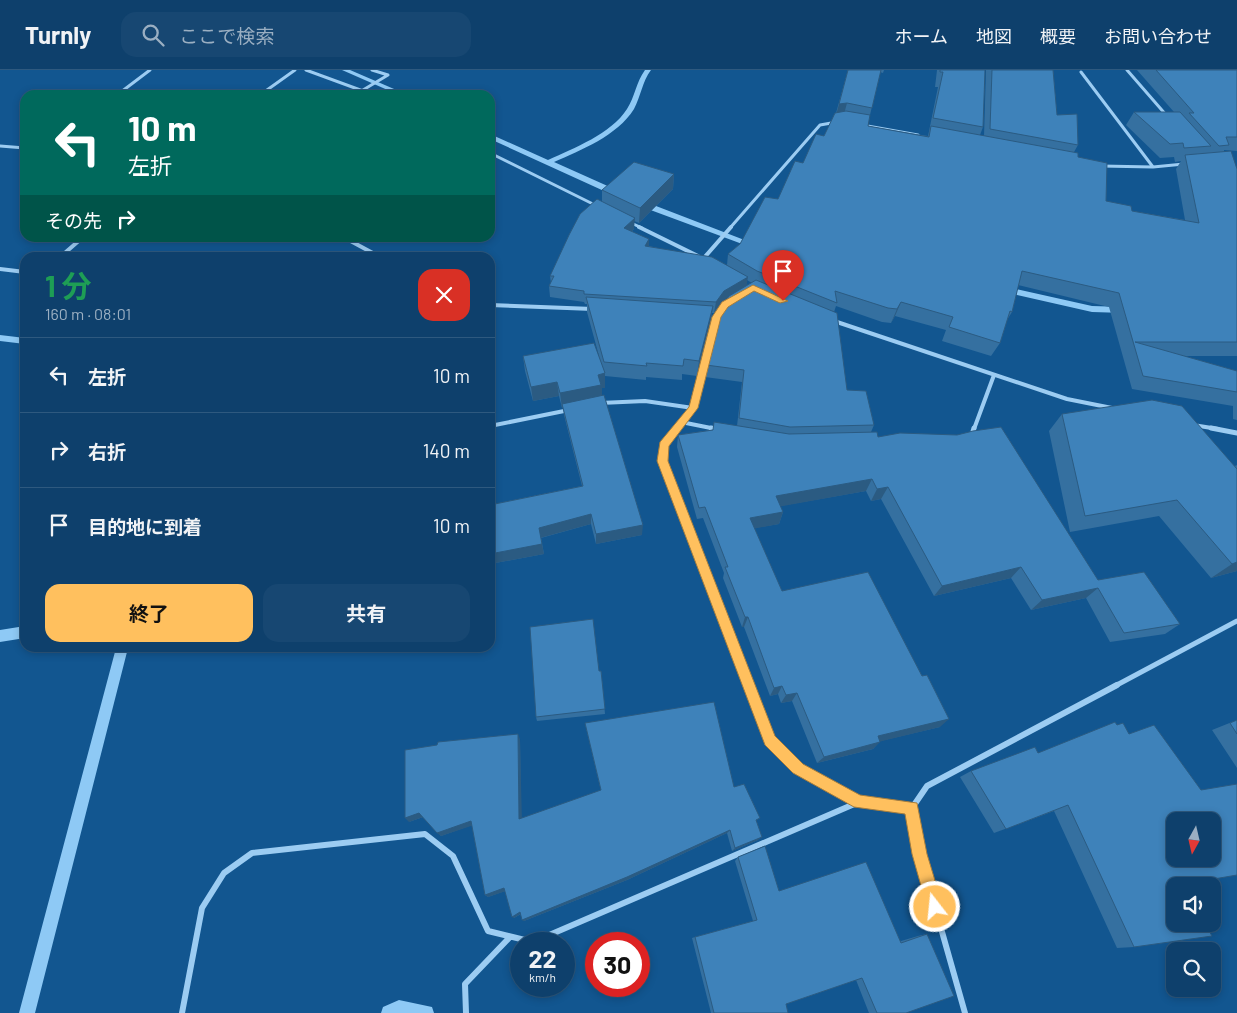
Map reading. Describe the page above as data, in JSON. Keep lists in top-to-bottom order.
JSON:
{
  "north": "bottom",
  "page": {
    "header": "Turnly",
    "search": "ここで検索",
    "nav": [
      "ホーム",
      "地図",
      "概要",
      "お問い合わせ"
    ],
    "turn": ["10 m", "左折"],
    "then": "その先",
    "heading": ["1 分", "160 m · 08:01"],
    "list": [
      {
        "name": "左折",
        "value": "10 m"
      },
      {
        "name": "右折",
        "value": "140 m"
      },
      {
        "name": "目的地に到着",
        "value": "10 m"
      }
    ],
    "buttons": ["終了", "共有"],
    "speed": "22 km/h",
    "limit": "30"
  }
}
